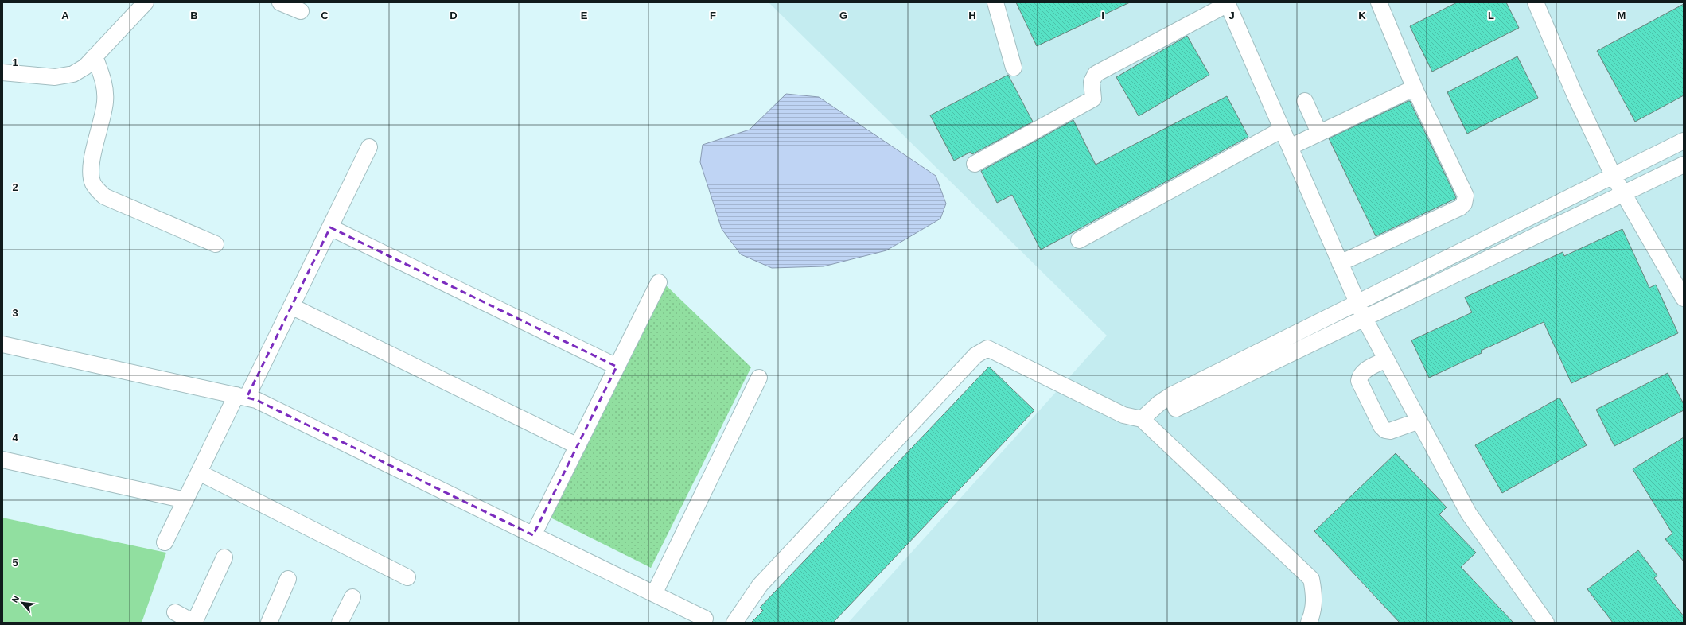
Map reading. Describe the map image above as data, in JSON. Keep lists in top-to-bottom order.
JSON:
{
  "north": "top left",
  "grid": {
    "columns": [
      "A",
      "B",
      "C",
      "D",
      "E",
      "F",
      "G",
      "H",
      "I",
      "J",
      "K",
      "L",
      "M"
    ],
    "rows": [
      "1",
      "2",
      "3",
      "4",
      "5"
    ]
  }
}
